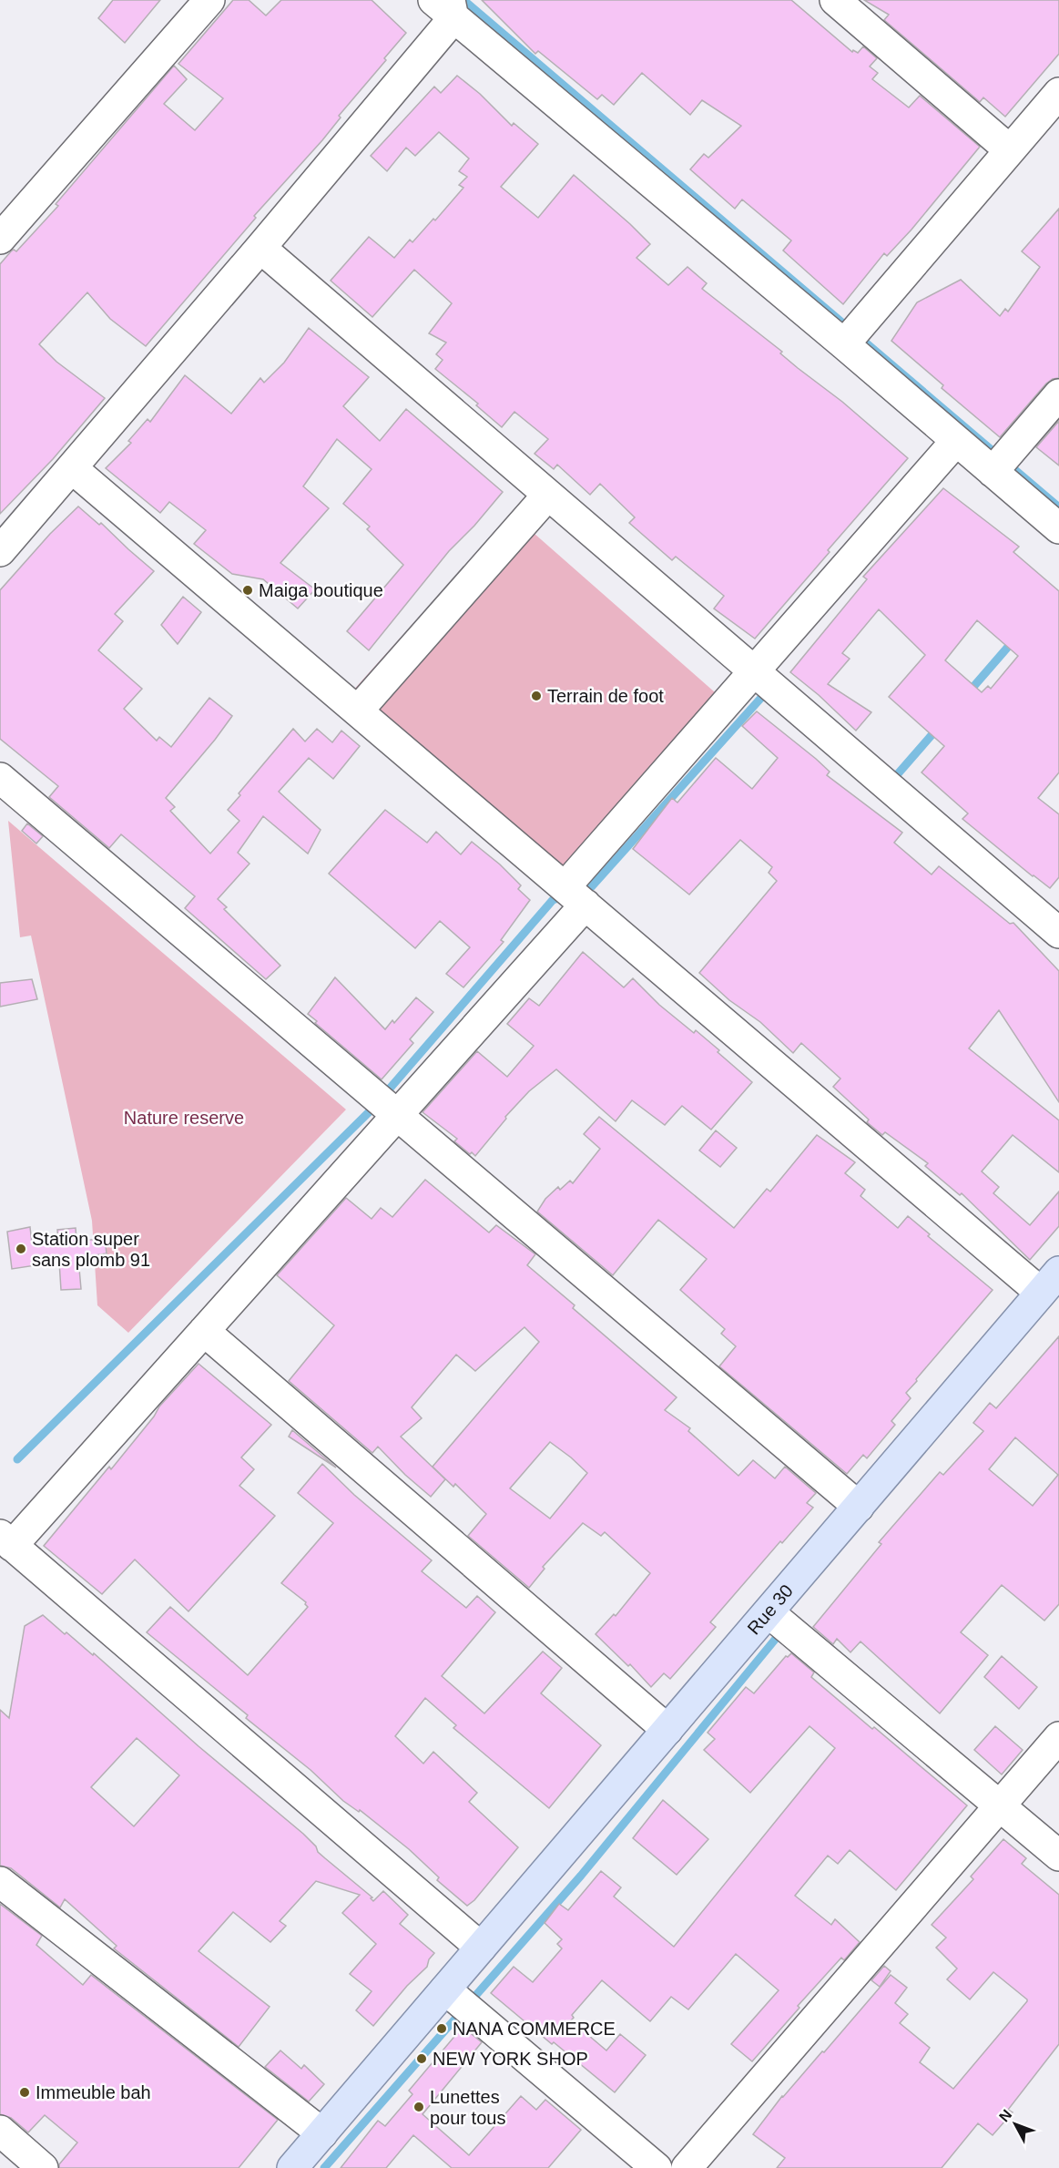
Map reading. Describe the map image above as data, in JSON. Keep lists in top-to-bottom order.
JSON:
{
  "streets": {
    "main road": ["Rue 30"]
  },
  "parks": ["Nature reserve"],
  "places": [
    "Maiga boutique",
    "Terrain de foot",
    "Station super sans plomb 91",
    "NANA COMMERCE",
    "NEW YORK SHOP",
    "Immeuble bah",
    "Lunettes pour tous"
  ],
  "north": "top left"
}
